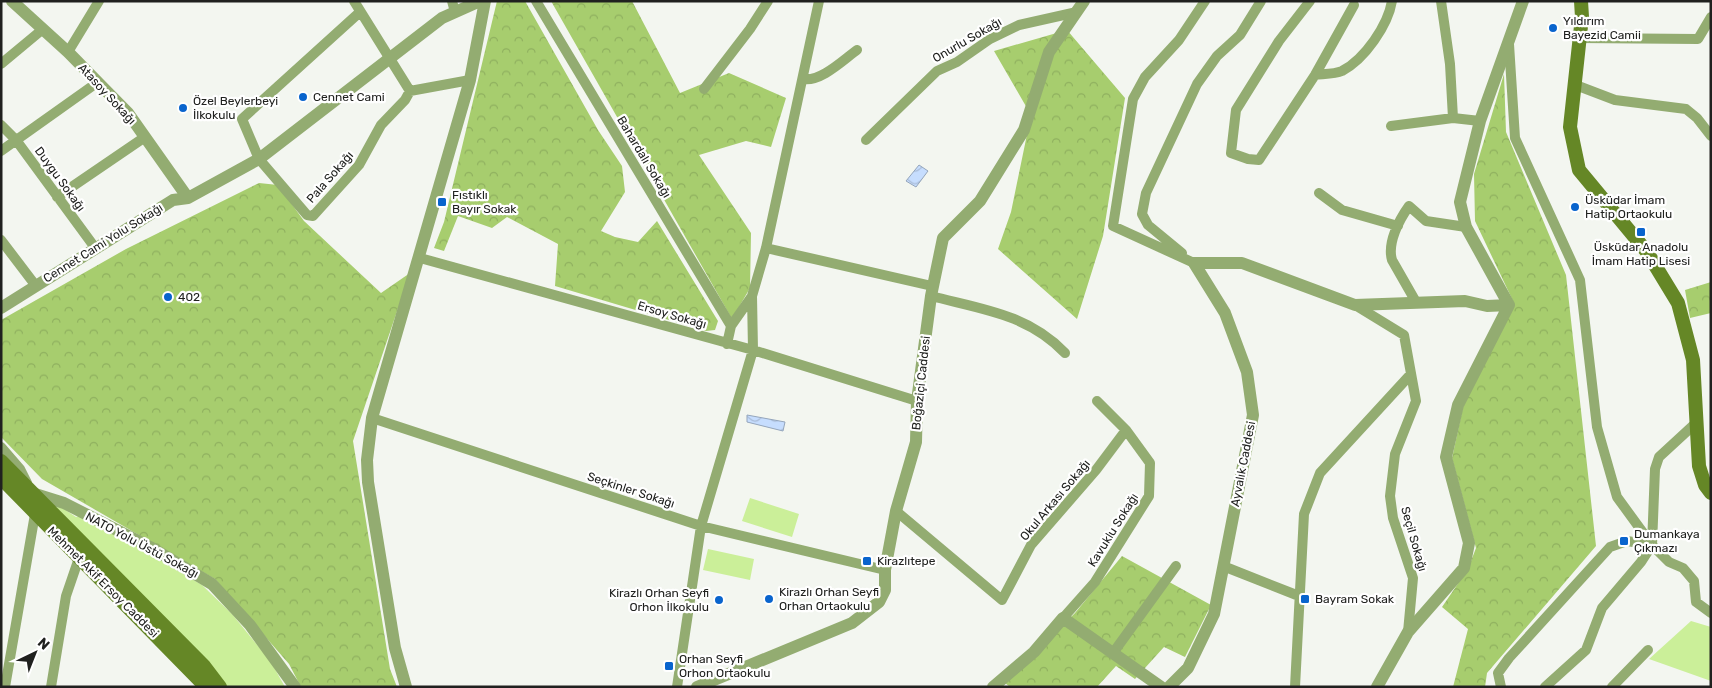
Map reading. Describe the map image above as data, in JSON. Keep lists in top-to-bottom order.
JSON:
{
  "streets": {
    "main road": ["Mehmet Akif Ersoy Caddesi"],
    "street": [
      "Onurlu Sokağı",
      "Atasoy Sokağı",
      "Bahardalı Sokağı",
      "Pala Sokağı",
      "Duygu Sokağı",
      "Cennet Cami Yolu Sokağı",
      "Ersoy Sokağı",
      "Boğaziçi Caddesi",
      "Ayvalık Caddesi",
      "Seçkinler Sokağı",
      "Okul Arkası Sokağı",
      "Kavuklu Sokağı",
      "Seçil Sokağı",
      "NATO Yolu Üstü Sokağı"
    ]
  },
  "crossings": [
    ["Onurlu Sokağı", "Boğaziçi Caddesi"],
    ["Atasoy Sokağı", "Cennet Cami Yolu Sokağı"],
    ["Pala Sokağı", "Cennet Cami Yolu Sokağı"],
    ["Duygu Sokağı", "Cennet Cami Yolu Sokağı"],
    ["Ersoy Sokağı", "Boğaziçi Caddesi"],
    ["Boğaziçi Caddesi", "Seçkinler Sokağı"],
    ["Boğaziçi Caddesi", "Okul Arkası Sokağı"],
    ["Okul Arkası Sokağı", "Kavuklu Sokağı"],
    ["NATO Yolu Üstü Sokağı", "Mehmet Akif Ersoy Caddesi"]
  ],
  "places": {
    "other": [
      "Yıldırım Bayezid Camii",
      "Cennet Cami",
      "Özel Beylerbeyi İlkokulu",
      "Üsküdar İmam Hatip Ortaokulu",
      "402",
      "Kirazlı Orhan Seyfi Orhan Ortaokulu",
      "Kirazlı Orhan Seyfi Orhon İlkokulu"
    ],
    "transit": [
      "Fıstıklı Bayır Sokak",
      "Üsküdar Anadolu İmam Hatip Lisesi",
      "Dumankaya Çıkmazı",
      "Kirazlıtepe",
      "Bayram Sokak",
      "Orhan Seyfi Orhon Ortaokulu"
    ]
  },
  "north": "top right"
}
